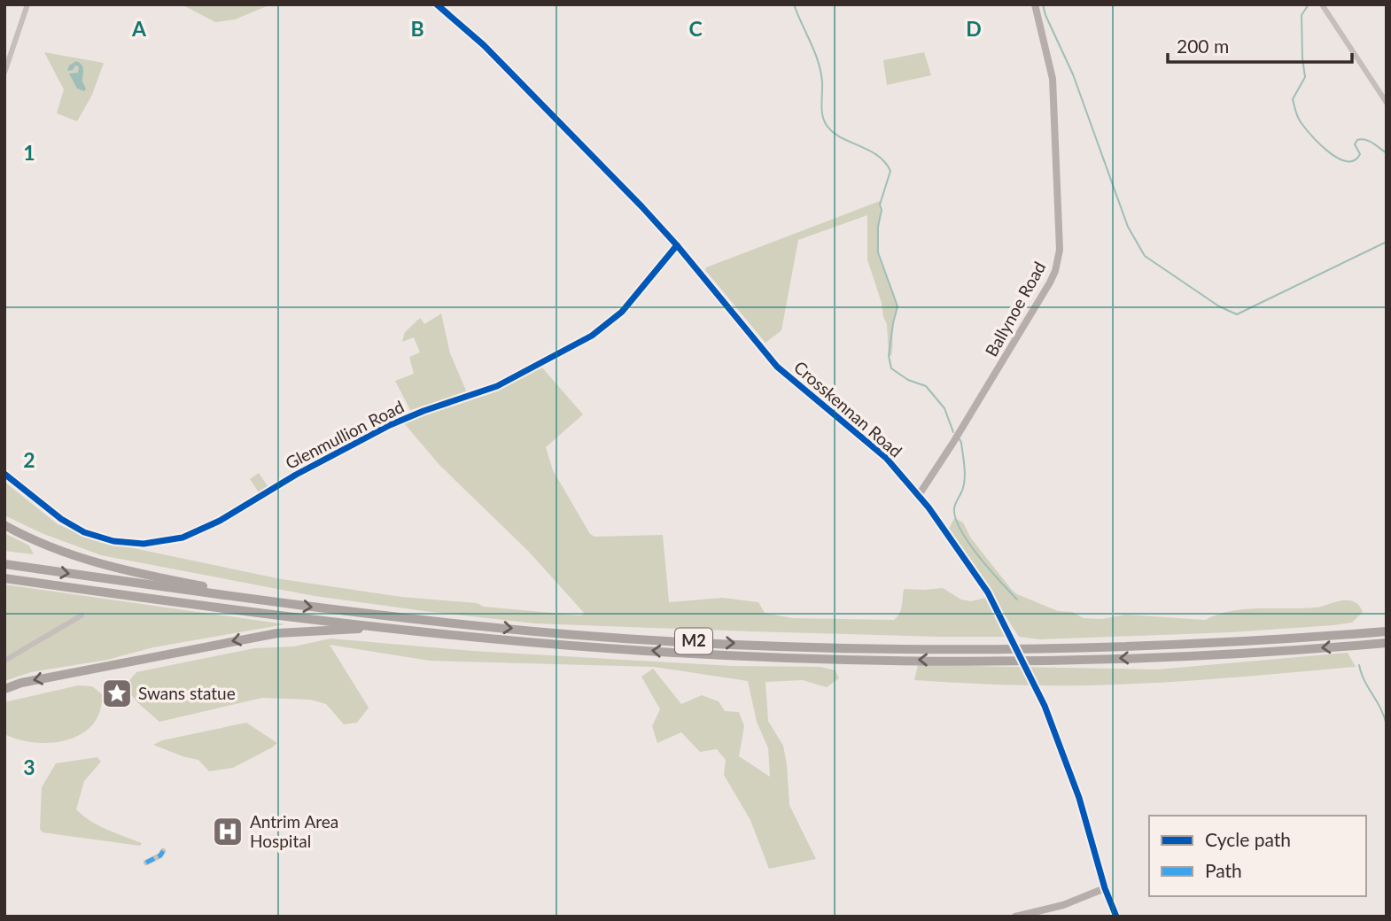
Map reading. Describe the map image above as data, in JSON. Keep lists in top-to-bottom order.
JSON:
{
  "streets": {
    "highway": ["M2"],
    "street": ["Ballynoe Road", "Crosskennan Road", "Glenmullion Road"]
  },
  "crossings": [
    ["Ballynoe Road", "Crosskennan Road"],
    ["Crosskennan Road", "Glenmullion Road"]
  ],
  "places": {
    "place": ["Swans statue"],
    "hospital": ["Antrim Area Hospital"]
  },
  "legend": ["Cycle path", "Path"],
  "scale_bar": "200 m",
  "grid": {
    "columns": [
      "A",
      "B",
      "C",
      "D"
    ],
    "rows": ["1", "2", "3"]
  }
}
